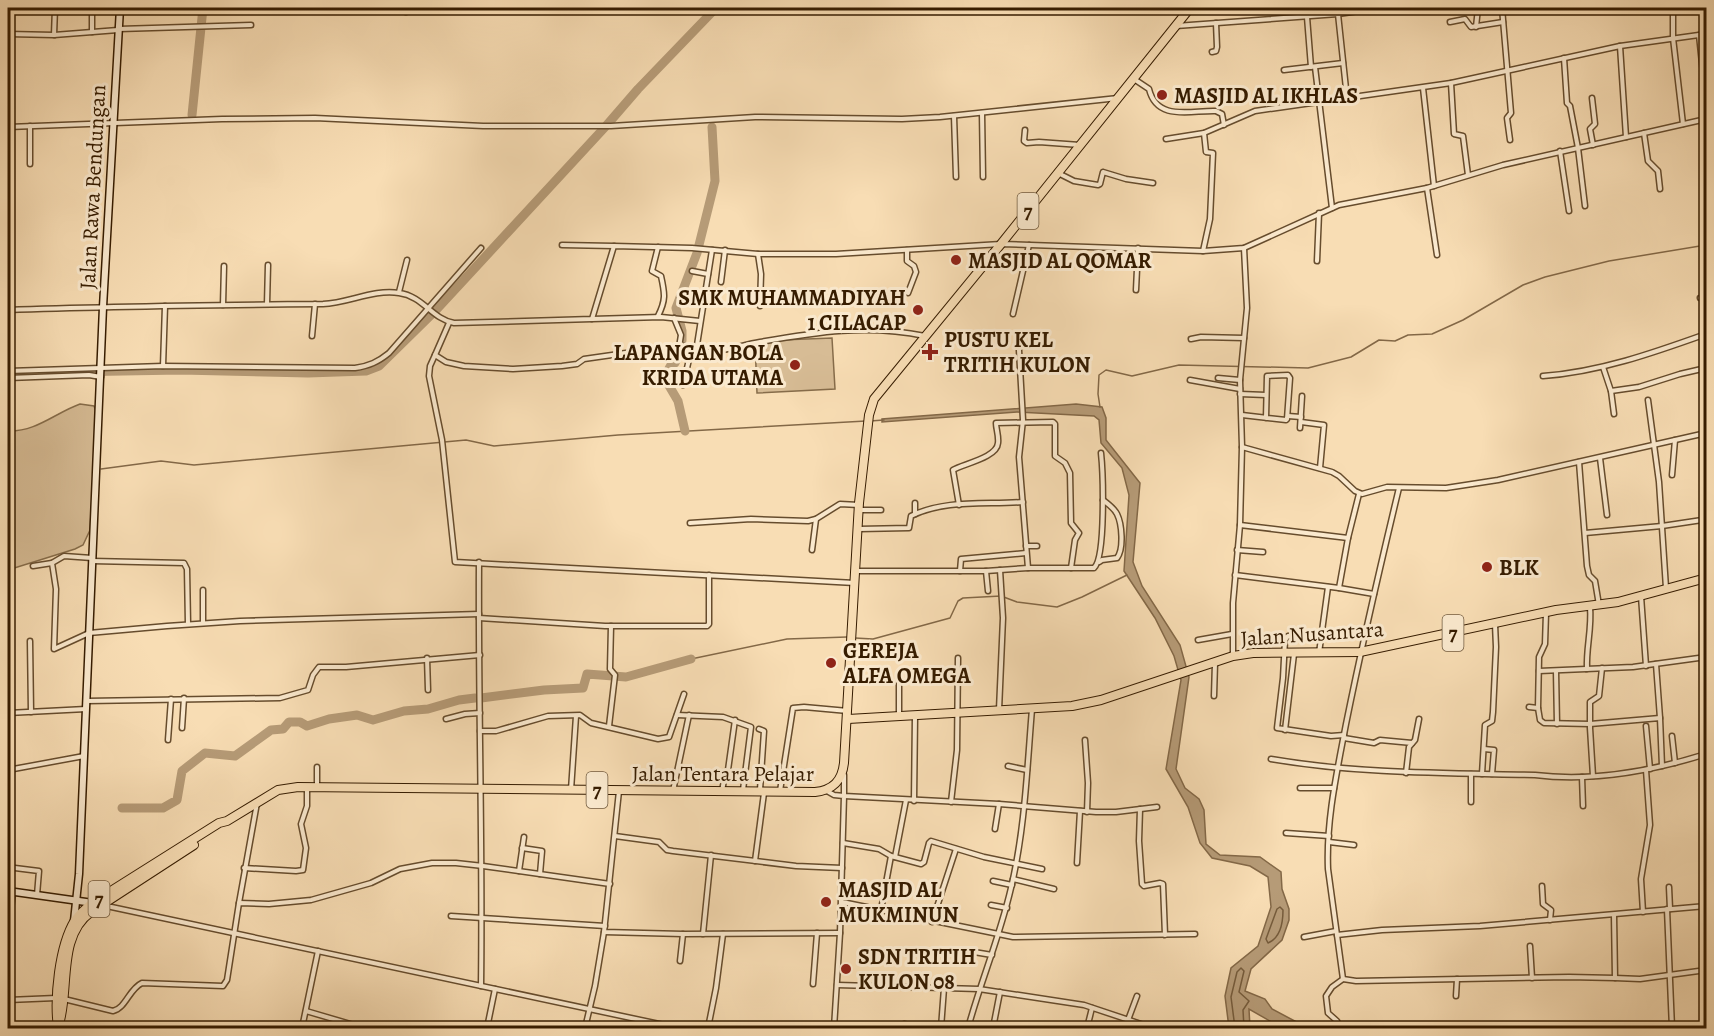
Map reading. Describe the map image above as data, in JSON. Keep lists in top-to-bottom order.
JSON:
{
  "streets": {
    "highway": ["7", "Jalan Nusantara", "Jalan Tentara Pelajar"],
    "street": ["Jalan Rawa Bendungan"]
  },
  "crossings": [
    ["Jalan Rawa Bendungan", "Jalan Tentara Pelajar"],
    ["7", "Jalan Tentara Pelajar"],
    ["Jalan Nusantara", "Jalan Tentara Pelajar"]
  ],
  "places": {
    "other": [
      "MASJID AL IKHLAS",
      "MASJID AL QOMAR",
      "SMK MUHAMMADIYAH 1 CILACAP",
      "LAPANGAN BOLA KRIDA UTAMA",
      "BLK",
      "GEREJA ALFA OMEGA",
      "MASJID AL MUKMINUN",
      "SDN TRITIH KULON 08"
    ],
    "health": ["PUSTU KEL TRITIH KULON"]
  }
}
